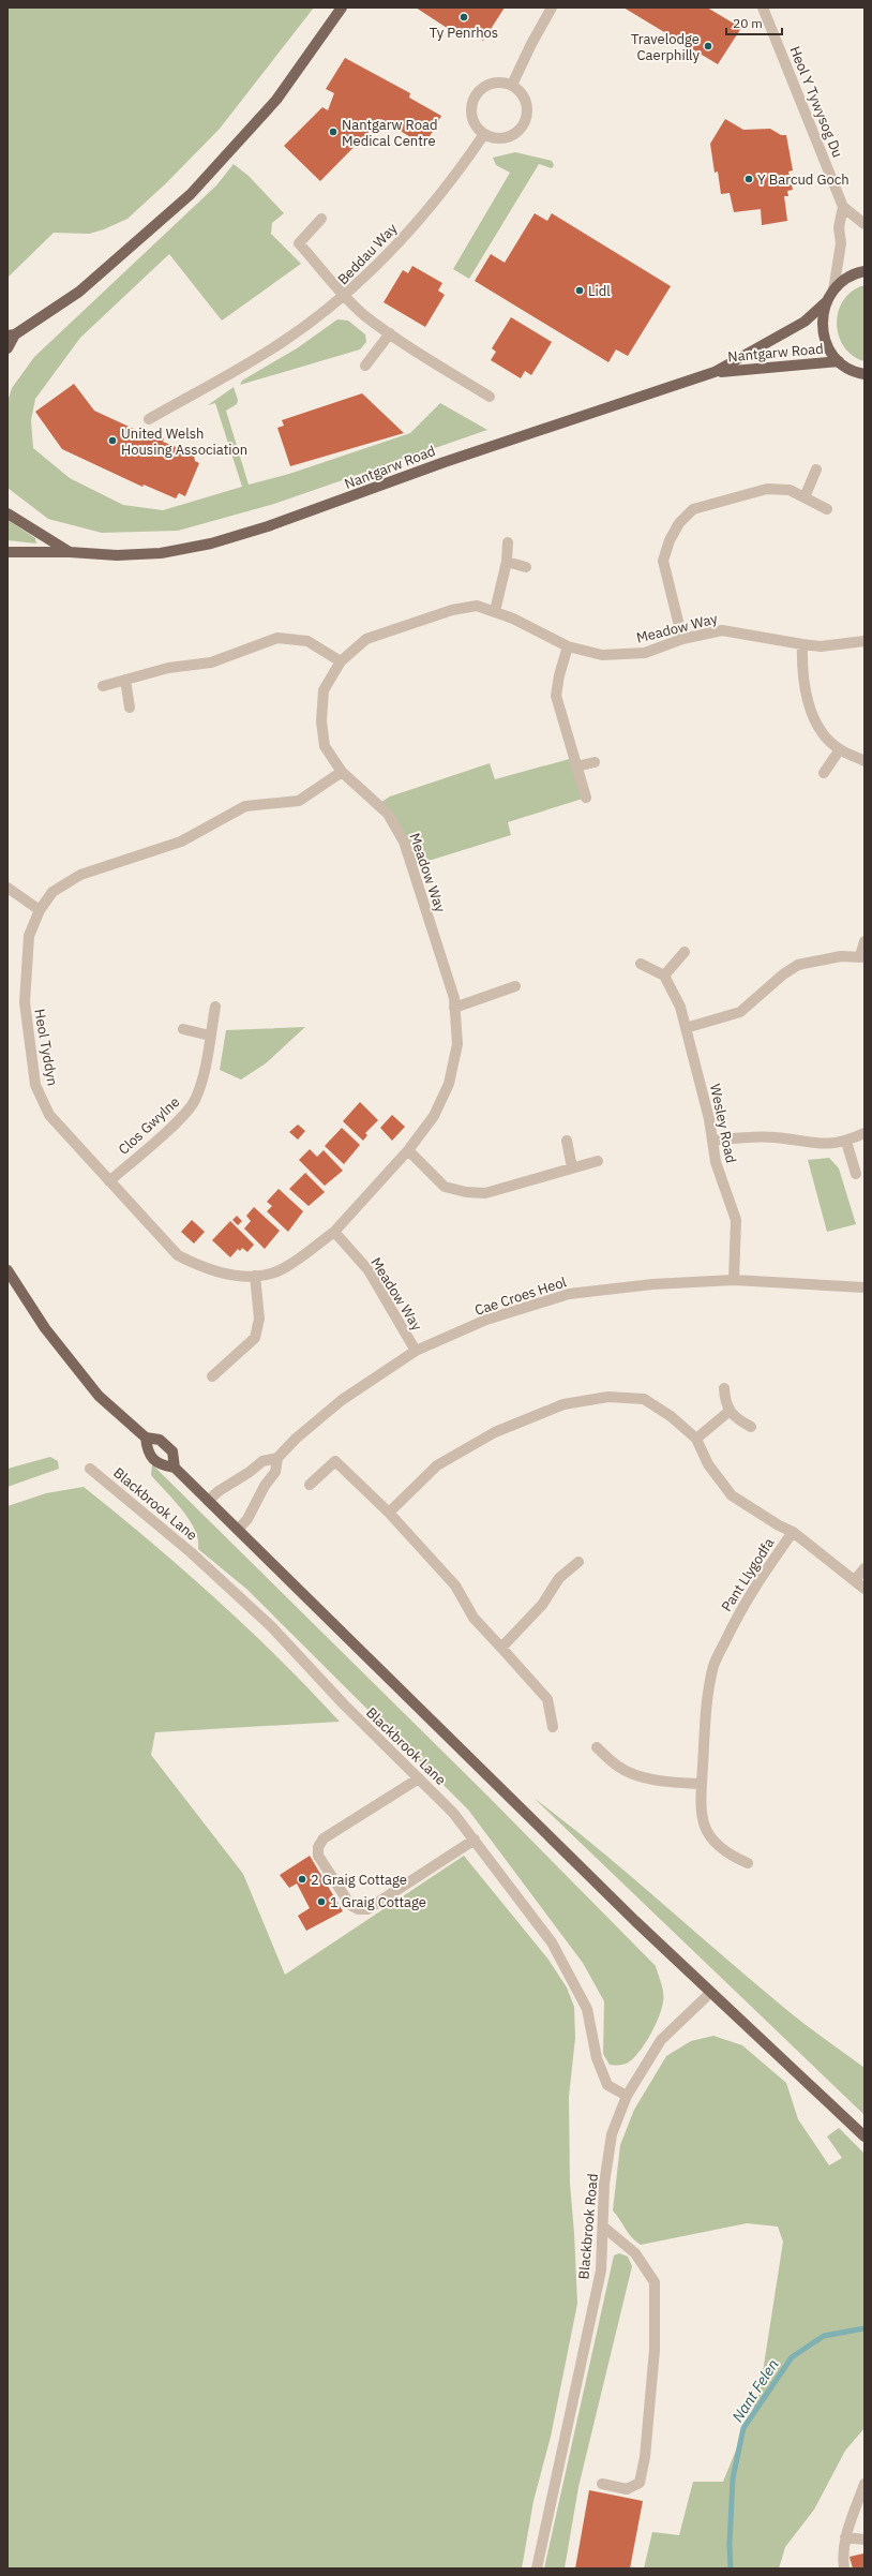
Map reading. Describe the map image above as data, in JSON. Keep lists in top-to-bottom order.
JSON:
{
  "streets": {
    "main road": ["Nantgarw Road"],
    "street": [
      "Heol Y Tywysog Du",
      "Beddau Way",
      "Meadow Way",
      "Heol Tyddyn",
      "Wesley Road",
      "Clos Gwylne",
      "Cae Croes Heol",
      "Blackbrook Lane",
      "Pant Llygodfa",
      "Blackbrook Road"
    ]
  },
  "crossings": [
    ["Meadow Way", "Heol Tyddyn"],
    ["Meadow Way", "Cae Croes Heol"],
    ["Heol Tyddyn", "Clos Gwylne"],
    ["Wesley Road", "Cae Croes Heol"],
    ["Blackbrook Lane", "Blackbrook Road"]
  ],
  "water": ["Nant Felen"],
  "places": [
    "Ty Penrhos",
    "Travelodge Caerphilly",
    "Nantgarw Road Medical Centre",
    "Y Barcud Goch",
    "Lidl",
    "United Welsh Housing Association",
    "2 Graig Cottage",
    "1 Graig Cottage"
  ],
  "scale_bar": "20 m"
}
